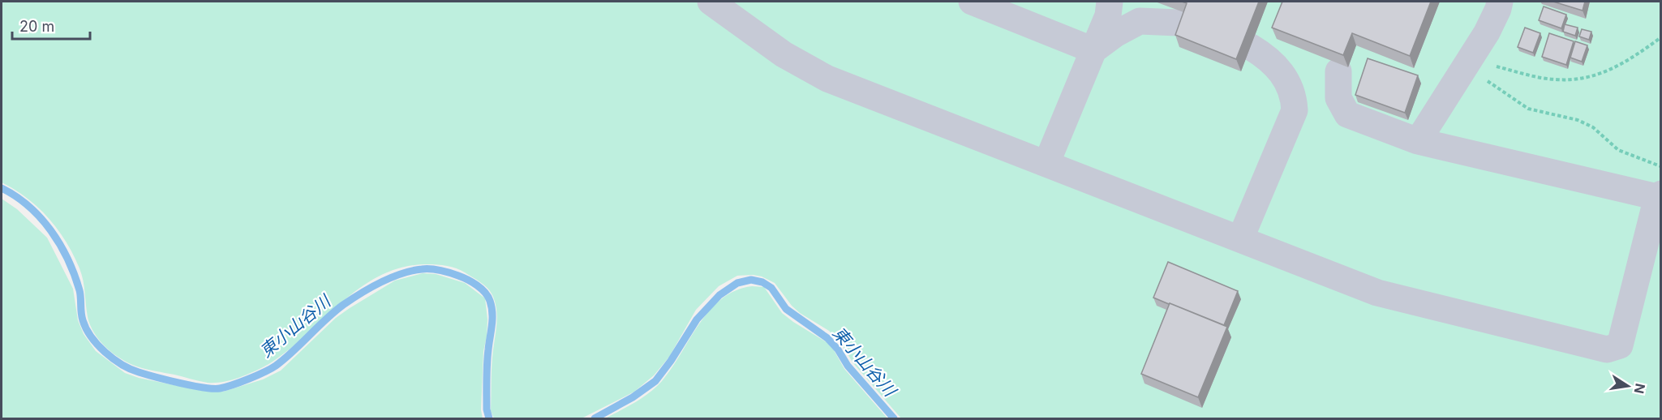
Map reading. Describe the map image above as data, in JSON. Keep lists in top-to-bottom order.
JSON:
{
  "water": ["東小山谷川"],
  "scale_bar": "20 m",
  "north": "right"
}
